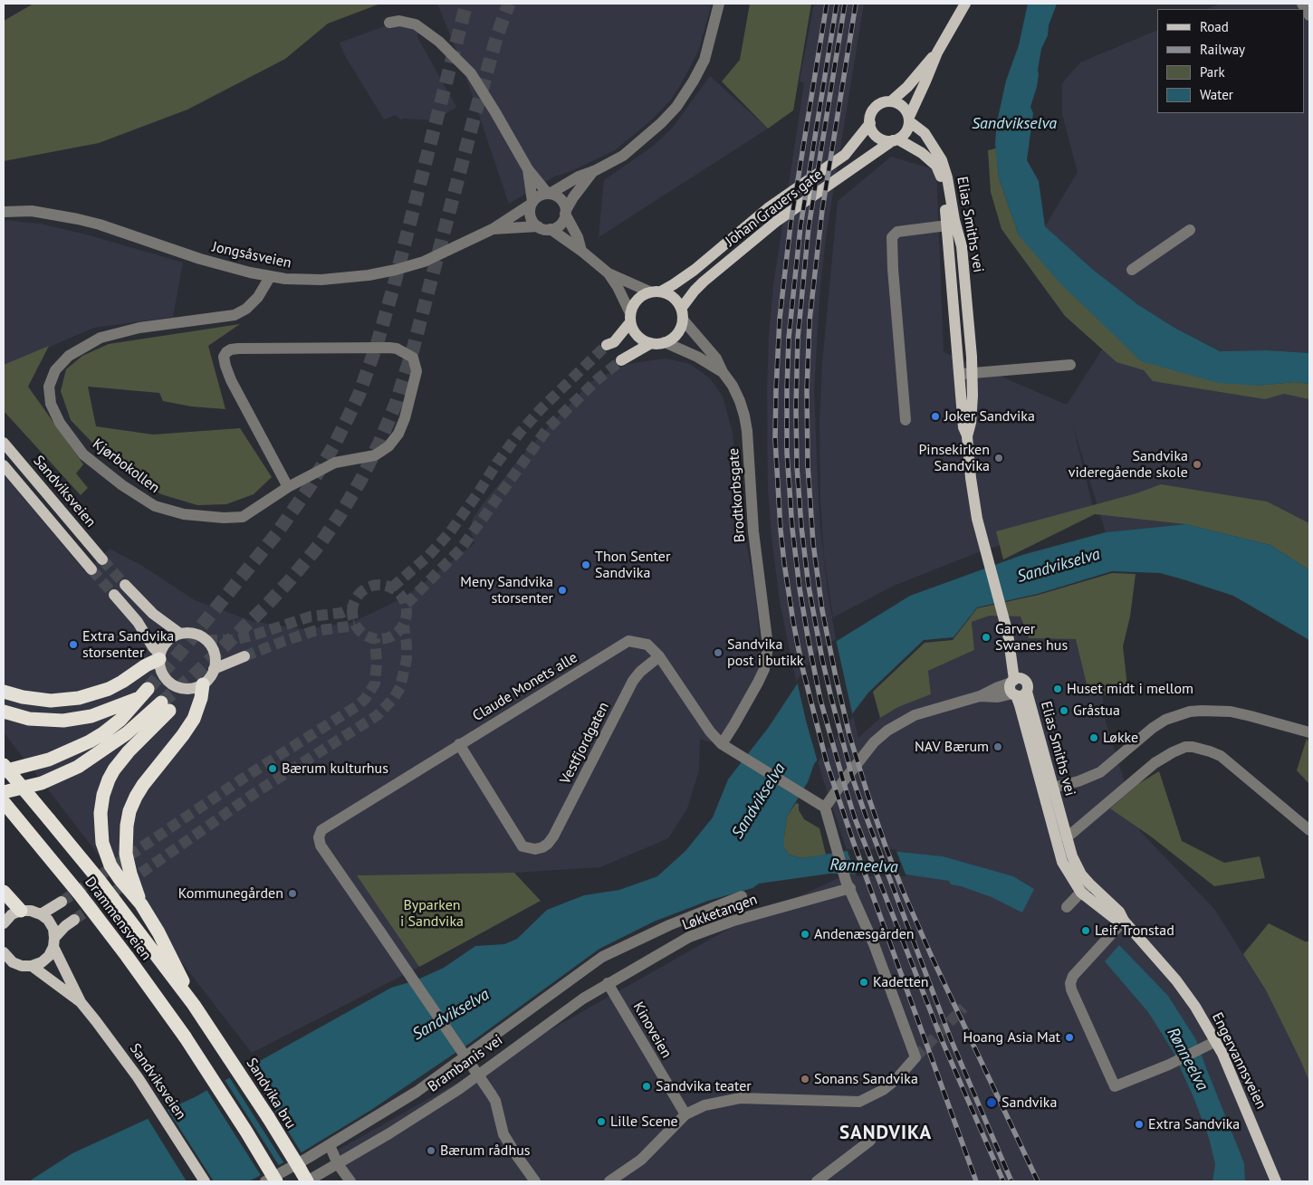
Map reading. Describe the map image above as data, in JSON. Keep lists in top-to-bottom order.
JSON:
{
  "streets": {
    "highway": ["Drammensveien", "Sandvika bru"],
    "main road": [
      "Johan Grauers gate",
      "Elias Smiths vei",
      "Sandviksveien",
      "Engervannsveien"
    ],
    "street": [
      "Jongsåsveien",
      "Kjørbokollen",
      "Brodtkorbsgate",
      "Claude Monets alle",
      "Vestfjordgaten",
      "Løkketangen",
      "Kinoveien",
      "Brambanis vei"
    ]
  },
  "crossings": [
    ["Johan Grauers gate", "Elias Smiths vei"],
    ["Johan Grauers gate", "Brodtkorbsgate"],
    ["Elias Smiths vei", "Engervannsveien"],
    ["Jongsåsveien", "Kjørbokollen"],
    ["Brodtkorbsgate", "Claude Monets alle"],
    ["Claude Monets alle", "Vestfjordgaten"],
    ["Løkketangen", "Kinoveien"],
    ["Løkketangen", "Brambanis vei"],
    ["Drammensveien", "Sandvika bru"],
    ["Kinoveien", "Brambanis vei"],
    ["Brambanis vei", "Sandvika bru"]
  ],
  "districts": ["SANDVIKA"],
  "water": ["Sandvikselva", "Rønneelva"],
  "parks": ["Byparken i Sandvika"],
  "places": [
    "Joker Sandvika",
    "Pinsekirken Sandvika",
    "Sandvika videregående skole",
    "Thon Senter Sandvika",
    "Meny Sandvika storsenter",
    "Garver Swanes hus",
    "Extra Sandvika storsenter",
    "Sandvika post i butikk",
    "Huset midt i mellom",
    "Gråstua",
    "Løkke",
    "NAV Bærum",
    "Bærum kulturhus",
    "Kommunegården",
    "Leif Tronstad",
    "Andenæsgården",
    "Kadetten",
    "Hoang Asia Mat",
    "Sonans Sandvika",
    "Sandvika teater",
    "Sandvika",
    "Lille Scene",
    "Extra Sandvika",
    "Bærum rådhus"
  ],
  "legend": [
    "Road",
    "Railway",
    "Park",
    "Water"
  ]
}
